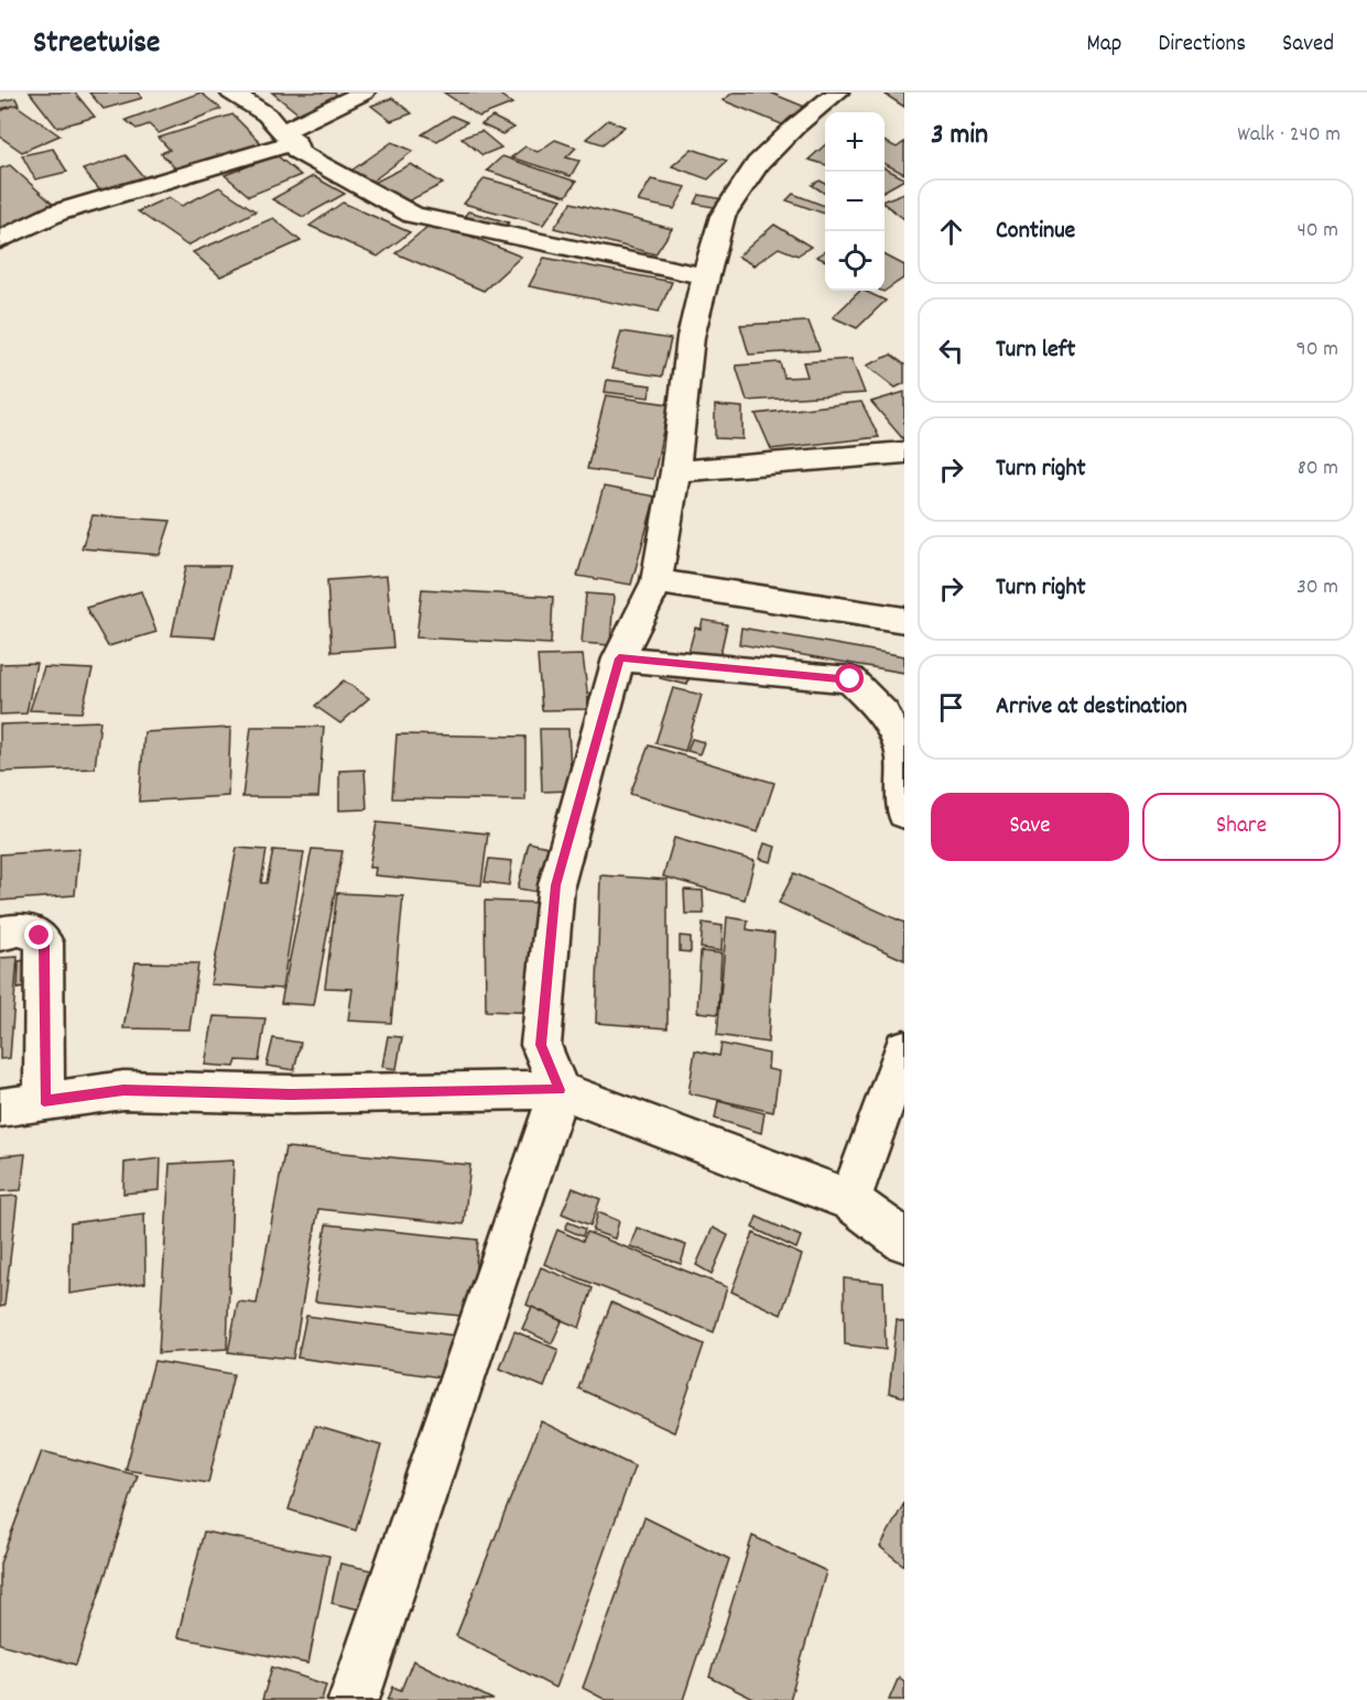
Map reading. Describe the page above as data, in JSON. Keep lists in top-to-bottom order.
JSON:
{
  "page": {
    "header": "Streetwise",
    "nav": ["Map", "Directions", "Saved"],
    "heading": ["3 min", "Walk · 240 m"],
    "map_buttons": ["+", "−"],
    "list": [
      ["Continue", "40 m"],
      ["Turn left", "90 m"],
      ["Turn right", "80 m"],
      ["Turn right", "30 m"],
      "Arrive at destination"
    ],
    "buttons": ["Save", "Share"]
  }
}
